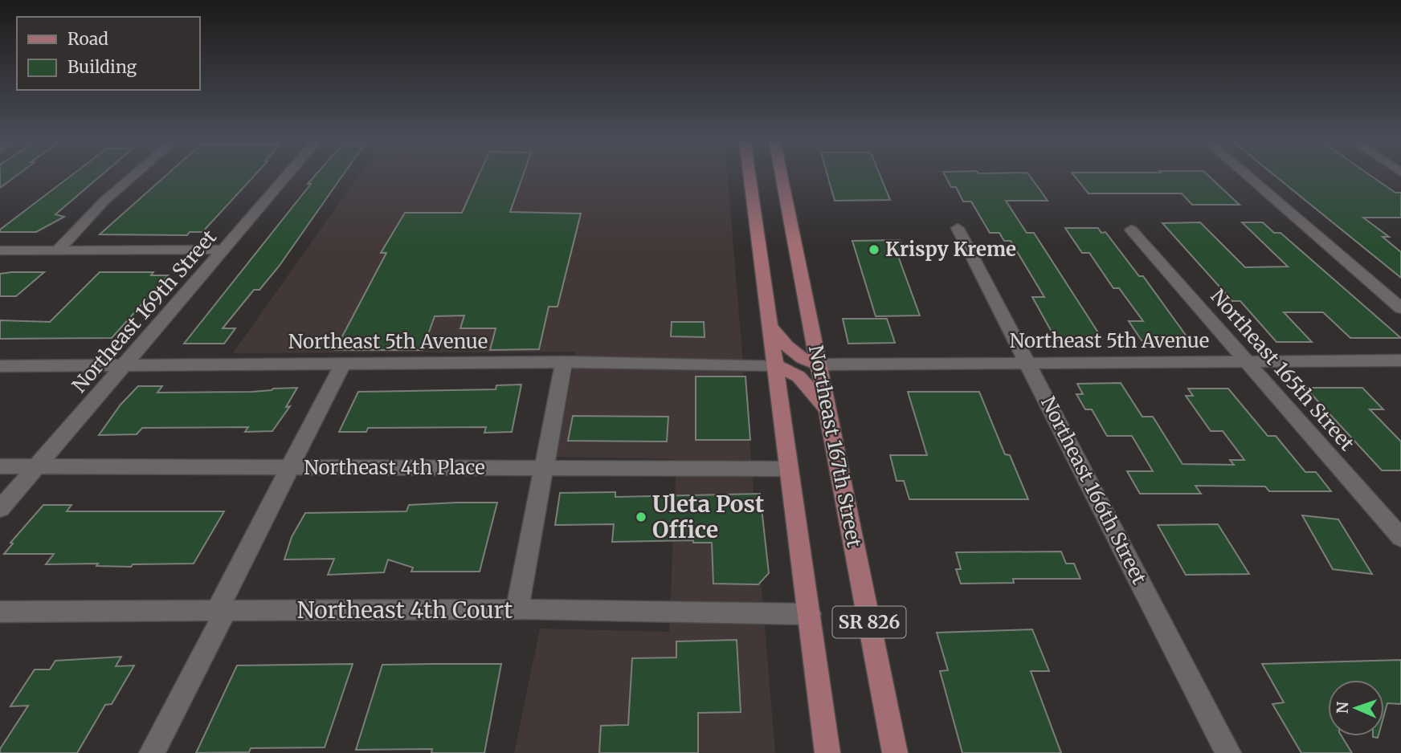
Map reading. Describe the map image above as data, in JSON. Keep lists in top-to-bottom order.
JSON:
{
  "streets": {
    "main road": ["Northeast 167th Street", "SR 826"],
    "street": [
      "Northeast 169th Street",
      "Northeast 5th Avenue",
      "Northeast 165th Street",
      "Northeast 4th Place",
      "Northeast 166th Street",
      "Northeast 4th Court"
    ]
  },
  "crossings": [
    ["Northeast 169th Street", "Northeast 5th Avenue"],
    ["Northeast 169th Street", "Northeast 4th Place"],
    ["Northeast 5th Avenue", "Northeast 165th Street"],
    ["Northeast 5th Avenue", "Northeast 167th Street"],
    ["Northeast 5th Avenue", "Northeast 166th Street"],
    ["Northeast 5th Avenue", "SR 826"],
    ["Northeast 4th Place", "SR 826"],
    ["Northeast 4th Court", "SR 826"]
  ],
  "places": ["Krispy Kreme", "Uleta Post Office"],
  "legend": ["Road", "Building"],
  "north": "left"
}
